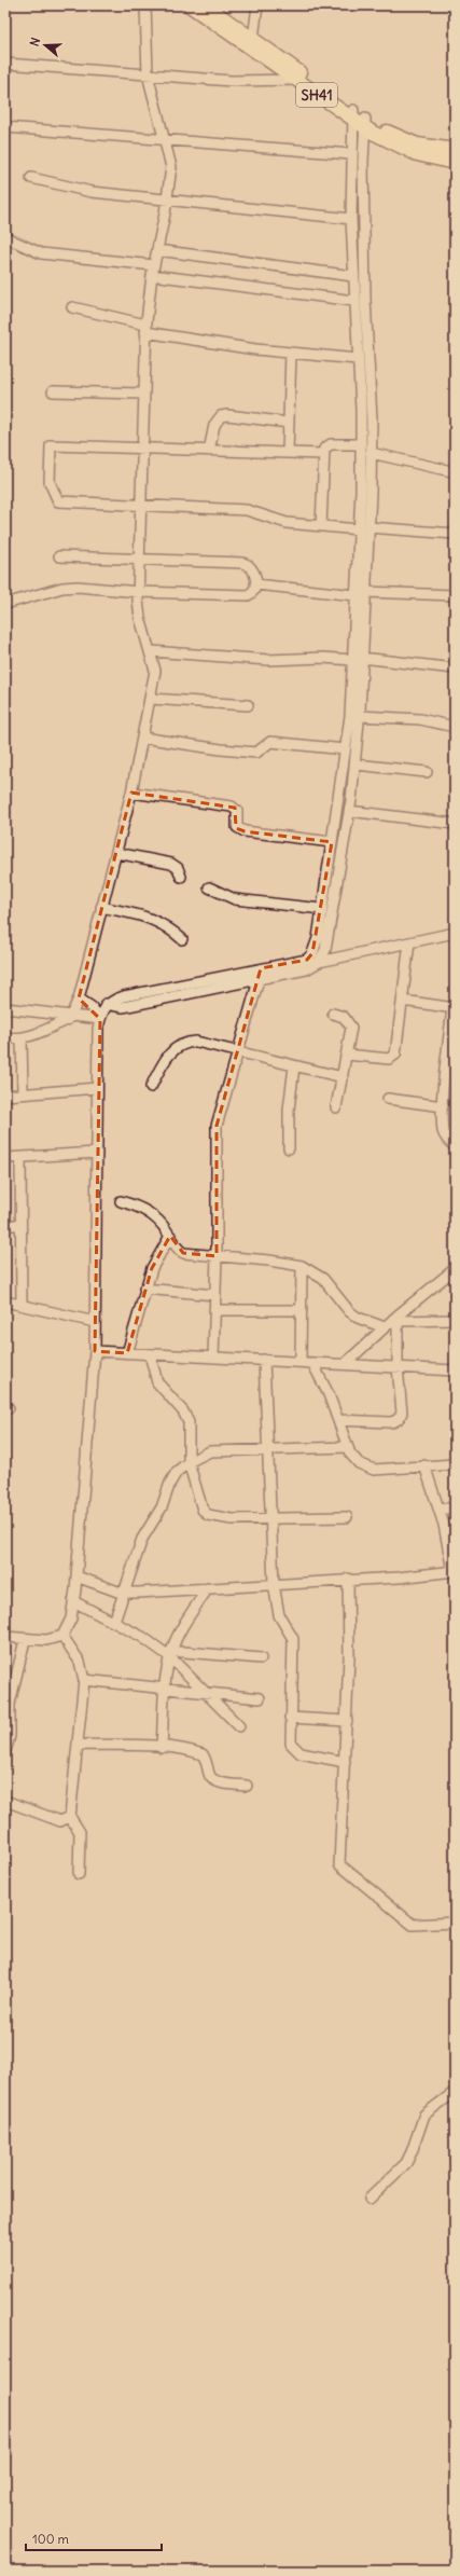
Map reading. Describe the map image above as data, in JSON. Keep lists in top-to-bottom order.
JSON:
{
  "streets": {
    "main road": ["SH41"]
  },
  "scale_bar": "100 m",
  "north": "left"
}
